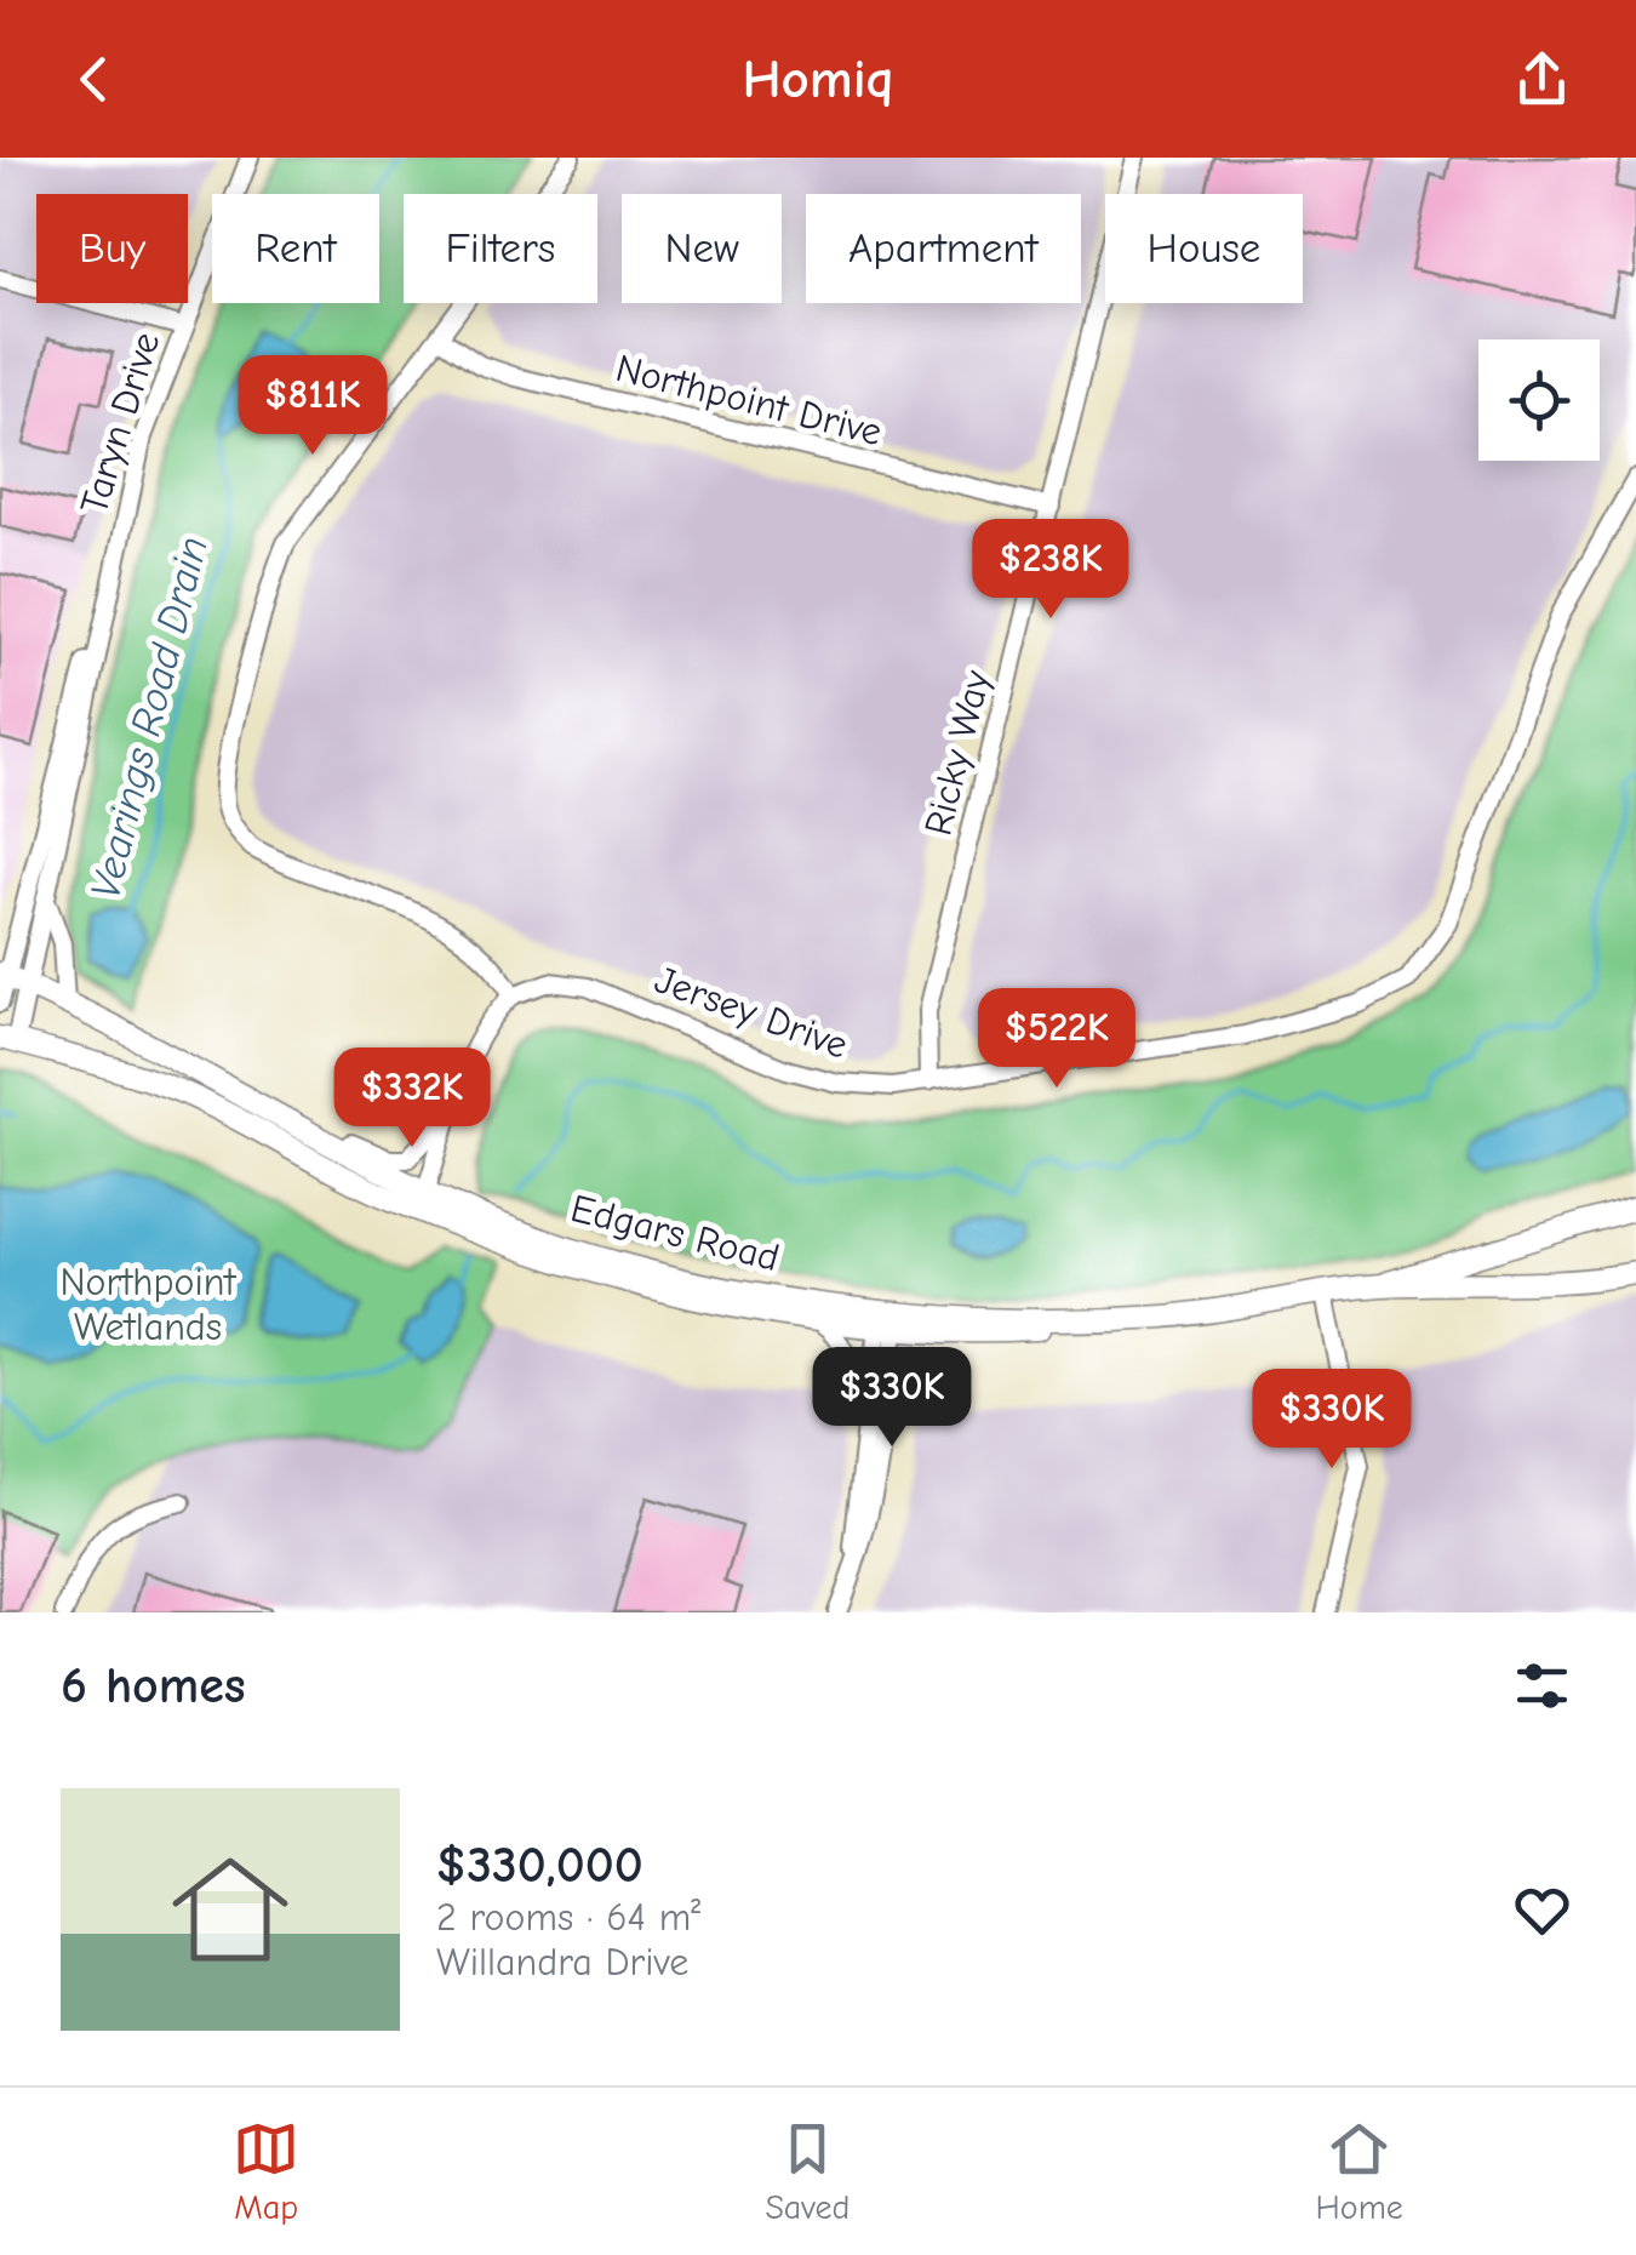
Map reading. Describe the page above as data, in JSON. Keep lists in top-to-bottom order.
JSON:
{
  "streets": {
    "main road": ["Edgars Road"],
    "street": [
      "Northpoint Drive",
      "Taryn Drive",
      "Ricky Way",
      "Jersey Drive"
    ]
  },
  "crossings": [
    ["Northpoint Drive", "Ricky Way"],
    ["Taryn Drive", "Edgars Road"],
    ["Ricky Way", "Jersey Drive"]
  ],
  "water": ["Vearings Road Drain"],
  "parks": ["Northpoint Wetlands"],
  "page": {
    "header": "Homiq",
    "chip": [
      "Buy",
      "Rent",
      "Filters",
      "New",
      "Apartment",
      "House"
    ],
    "price": [
      "$811K",
      "$238K",
      "$522K",
      "$332K",
      "$330K",
      "$330K"
    ],
    "heading": "6 homes",
    "list": [
      {
        "name": "$330,000",
        "note": "2 rooms · 64 m² · Willandra Drive"
      }
    ],
    "tabs": ["Map", "Saved", "Home"]
  }
}
